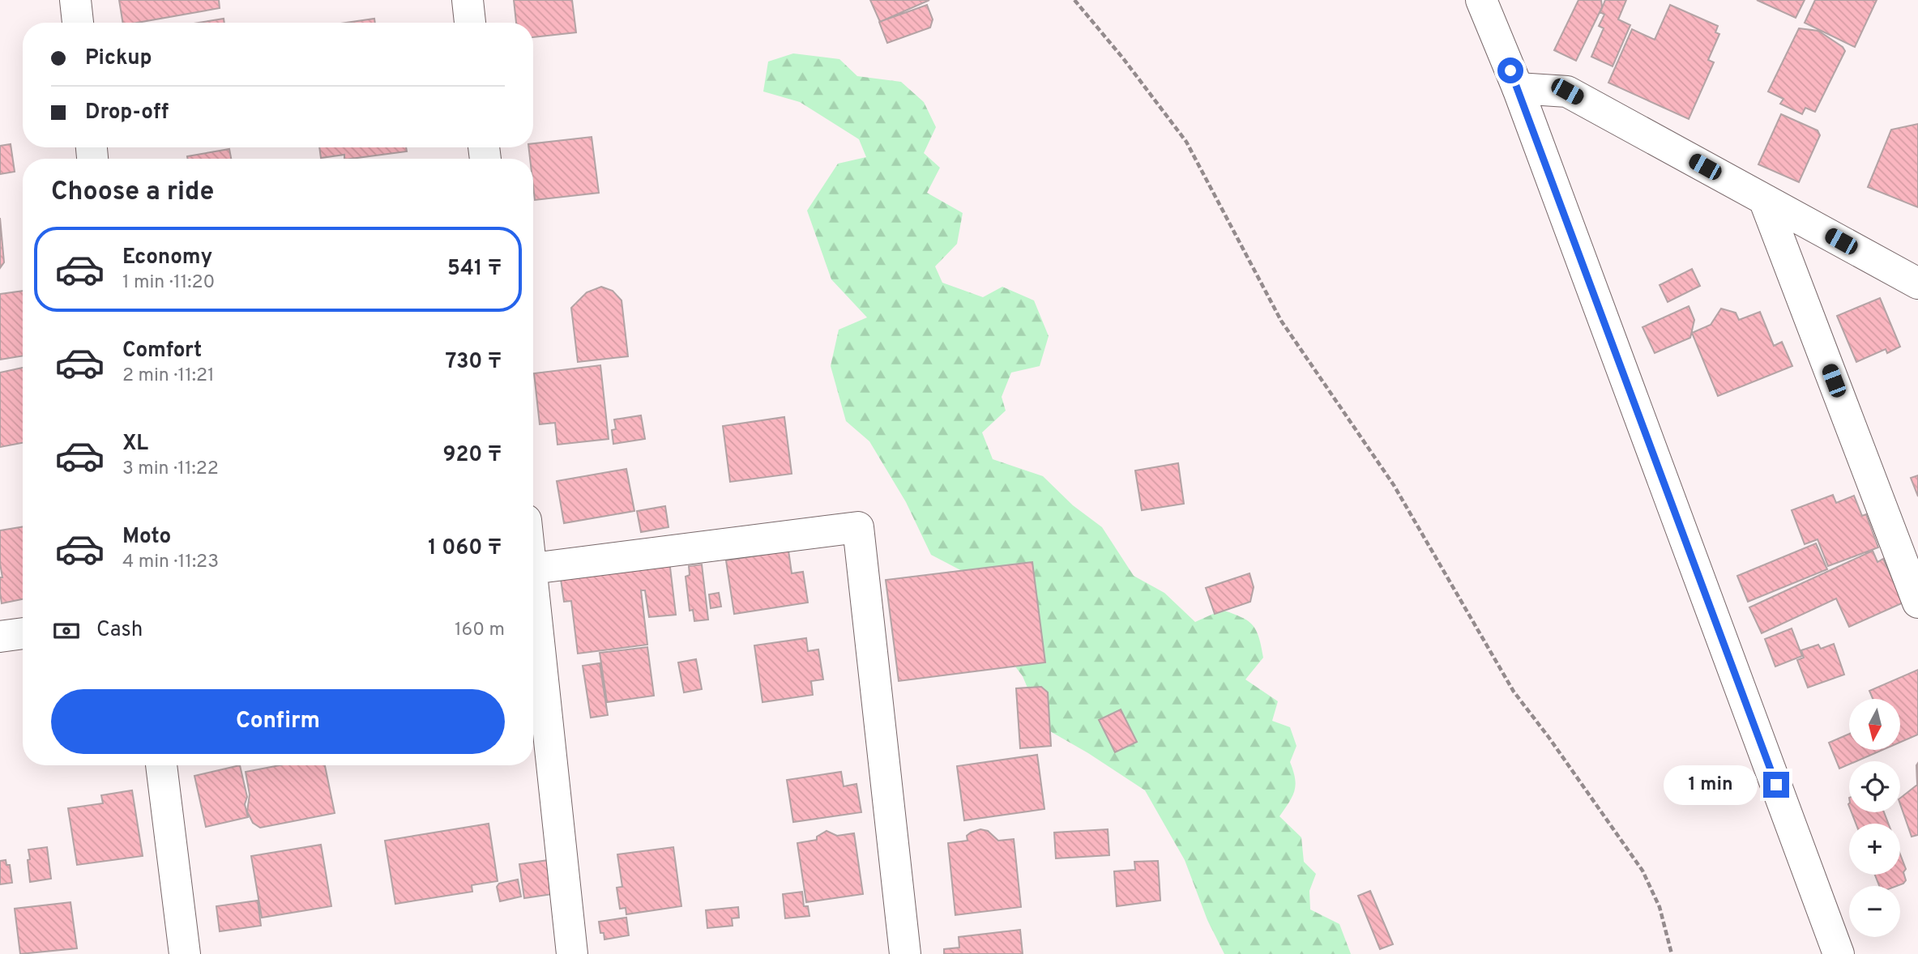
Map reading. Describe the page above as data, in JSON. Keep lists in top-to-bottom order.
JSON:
{
  "north": "bottom",
  "page": {
    "banner": ["Pickup", "Drop-off"],
    "heading": "Choose a ride",
    "list": [
      {
        "name": "Economy",
        "note": "1 min · 11:20",
        "value": "541 ₸"
      },
      {
        "name": "Comfort",
        "note": "2 min · 11:21",
        "value": "730 ₸"
      },
      {
        "name": "XL",
        "note": "3 min · 11:22",
        "value": "920 ₸"
      },
      {
        "name": "Moto",
        "note": "4 min · 11:23",
        "value": "1 060 ₸"
      }
    ],
    "pay": ["Cash", "160 m"],
    "buttons": "Confirm",
    "map_buttons": ["+", "−"],
    "bubble": "1 min"
  }
}
